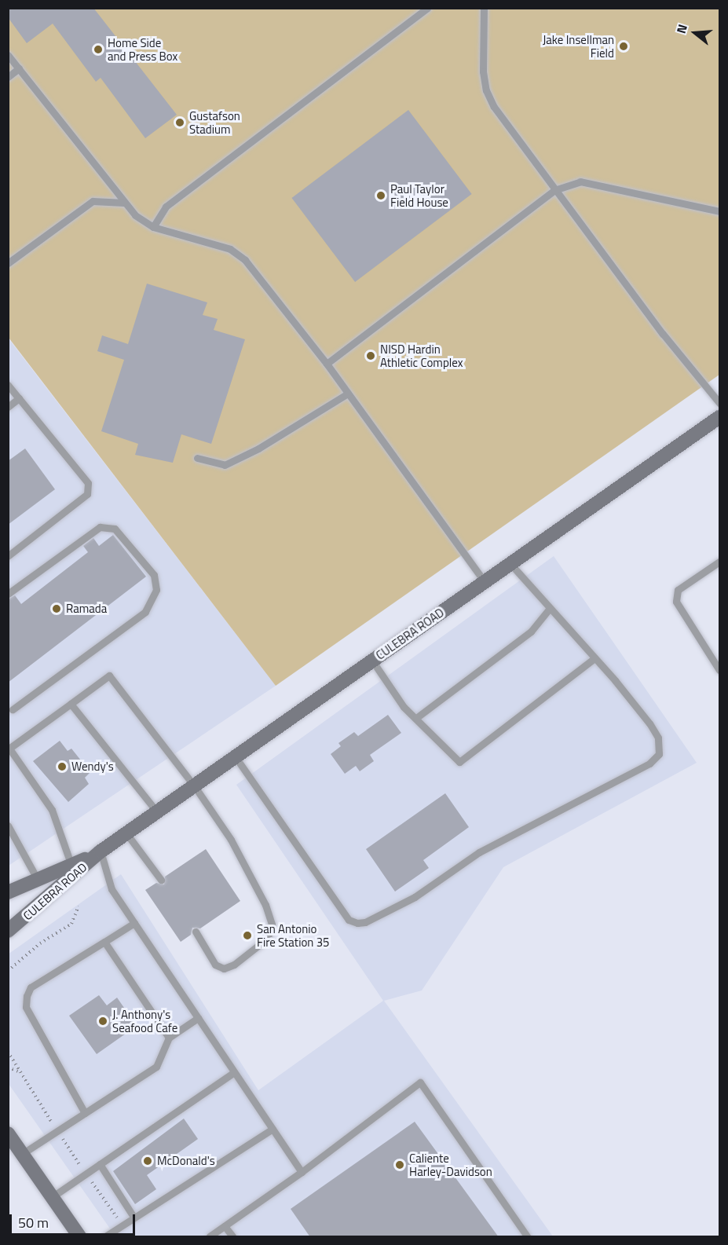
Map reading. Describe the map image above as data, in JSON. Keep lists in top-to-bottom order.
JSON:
{
  "streets": {
    "main road": ["CULEBRA ROAD"]
  },
  "places": [
    "Jake Insellman Field",
    "Home Side and Press Box",
    "Gustafson Stadium",
    "Paul Taylor Field House",
    "NISD Hardin Athletic Complex",
    "Ramada",
    "Wendy's",
    "San Antonio Fire Station 35",
    "J. Anthony's Seafood Cafe",
    "McDonald's",
    "Caliente Harley-Davidson"
  ],
  "scale_bar": "50 m",
  "north": "left"
}
